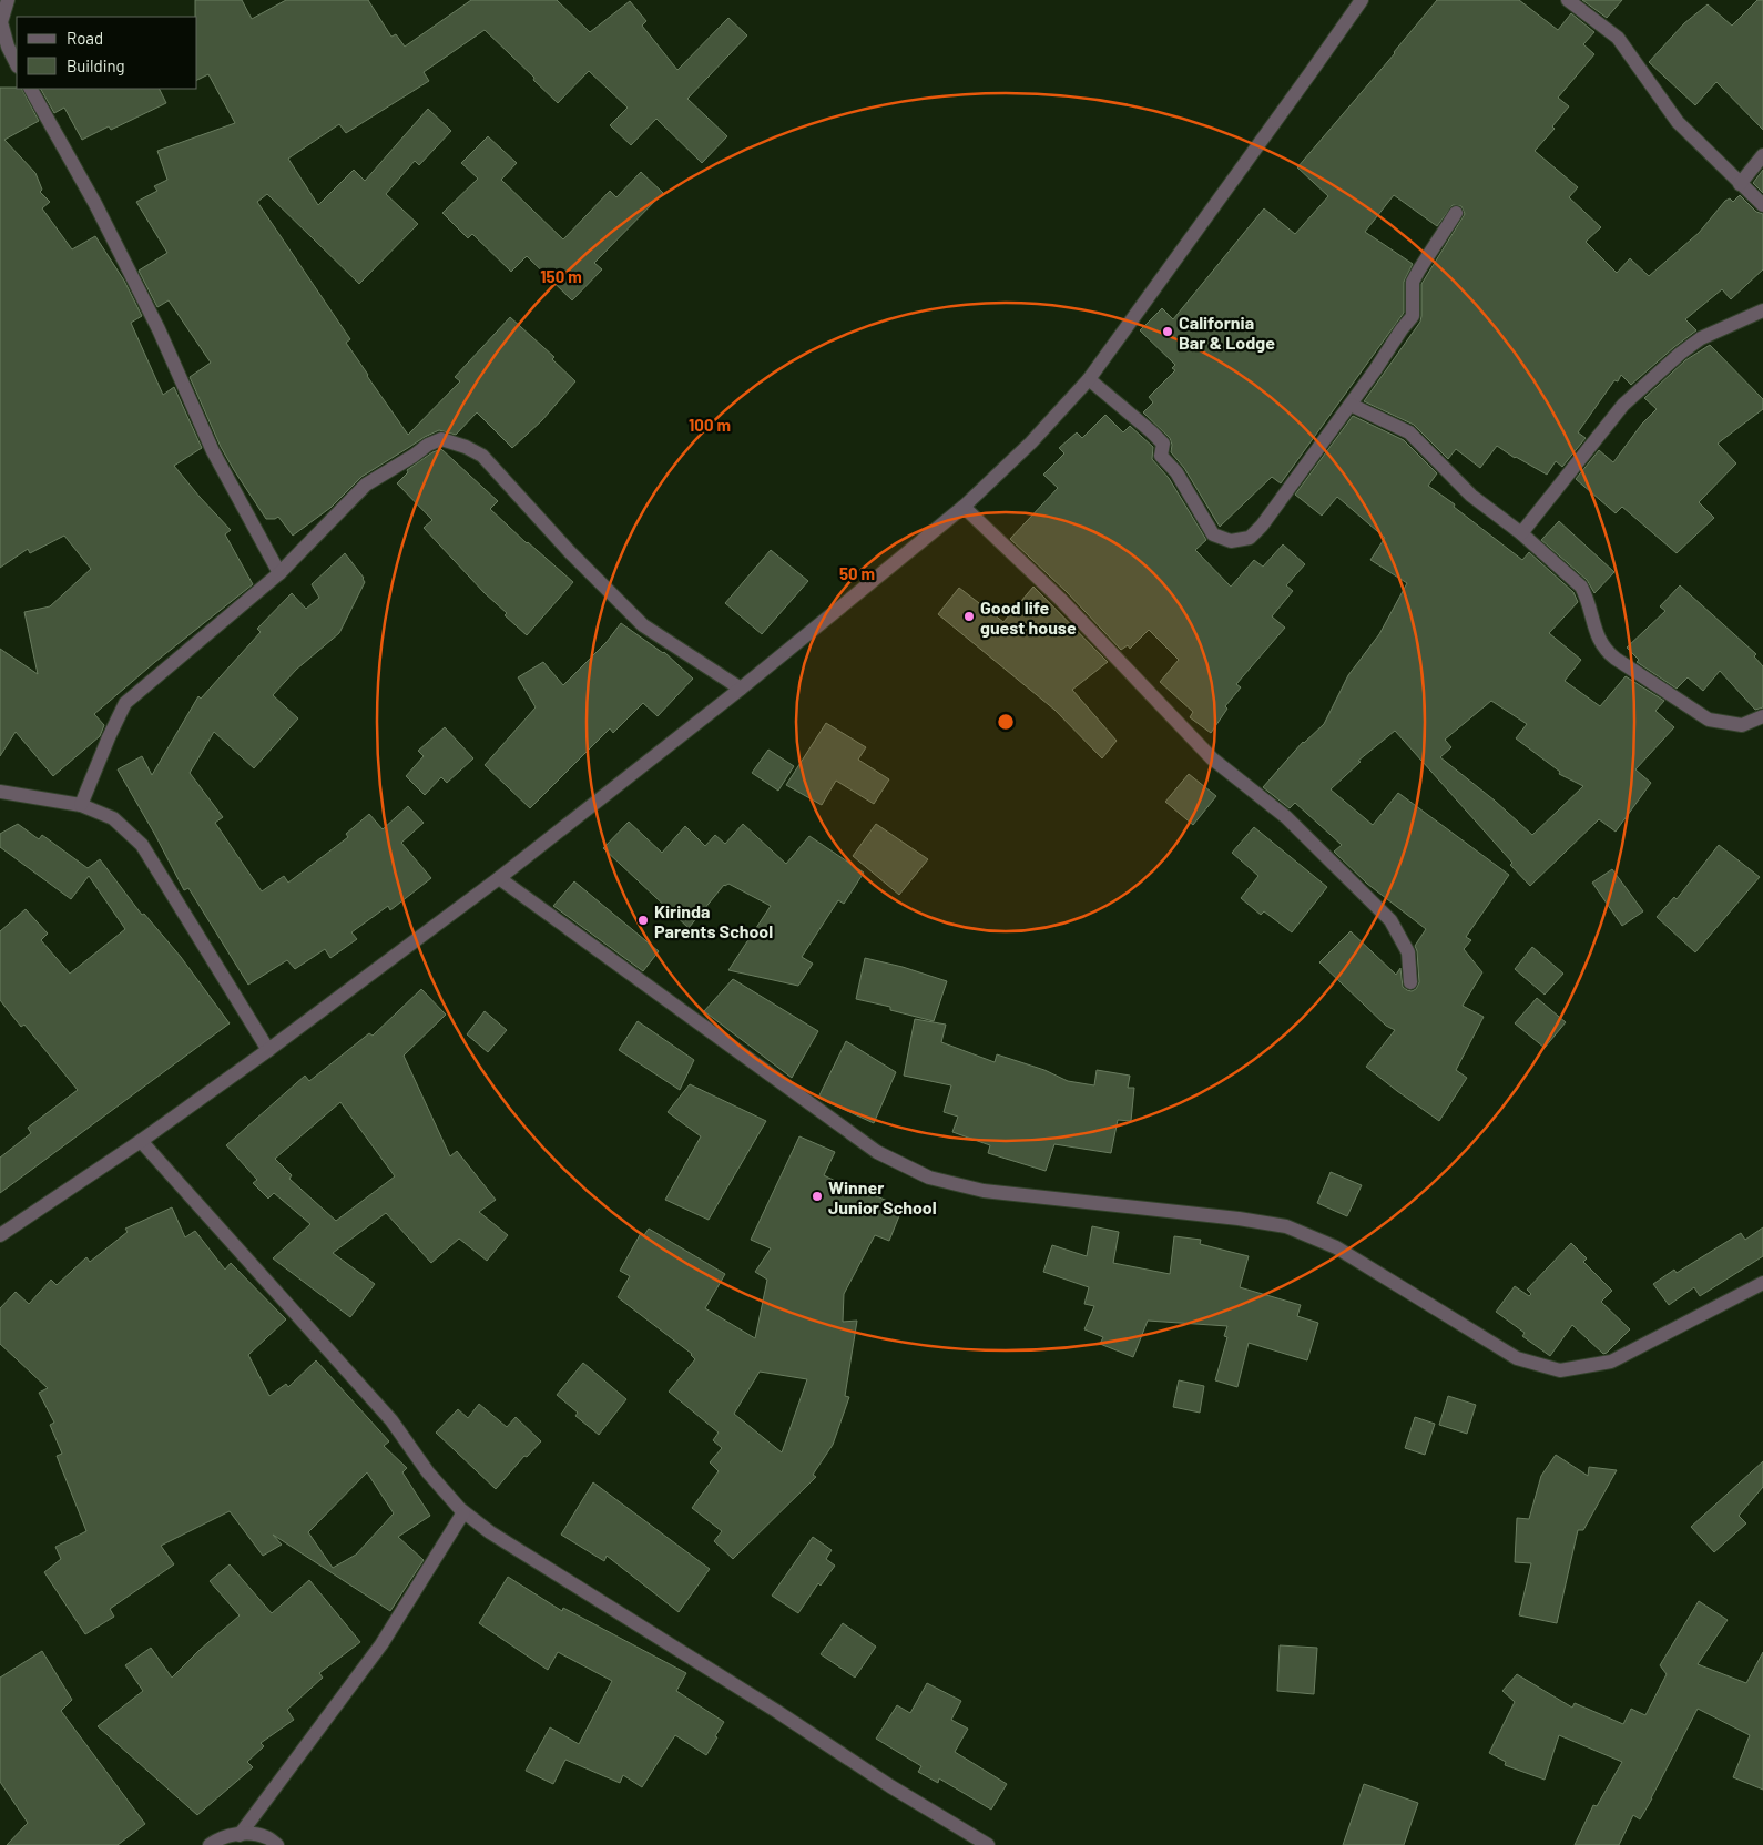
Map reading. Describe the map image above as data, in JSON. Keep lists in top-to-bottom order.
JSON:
{
  "places": [
    "California Bar & Lodge",
    "Good life guest house",
    "Kirinda Parents School",
    "Winner Junior School"
  ],
  "legend": ["Road", "Building"],
  "rings": ["150 m", "100 m", "50 m"]
}
